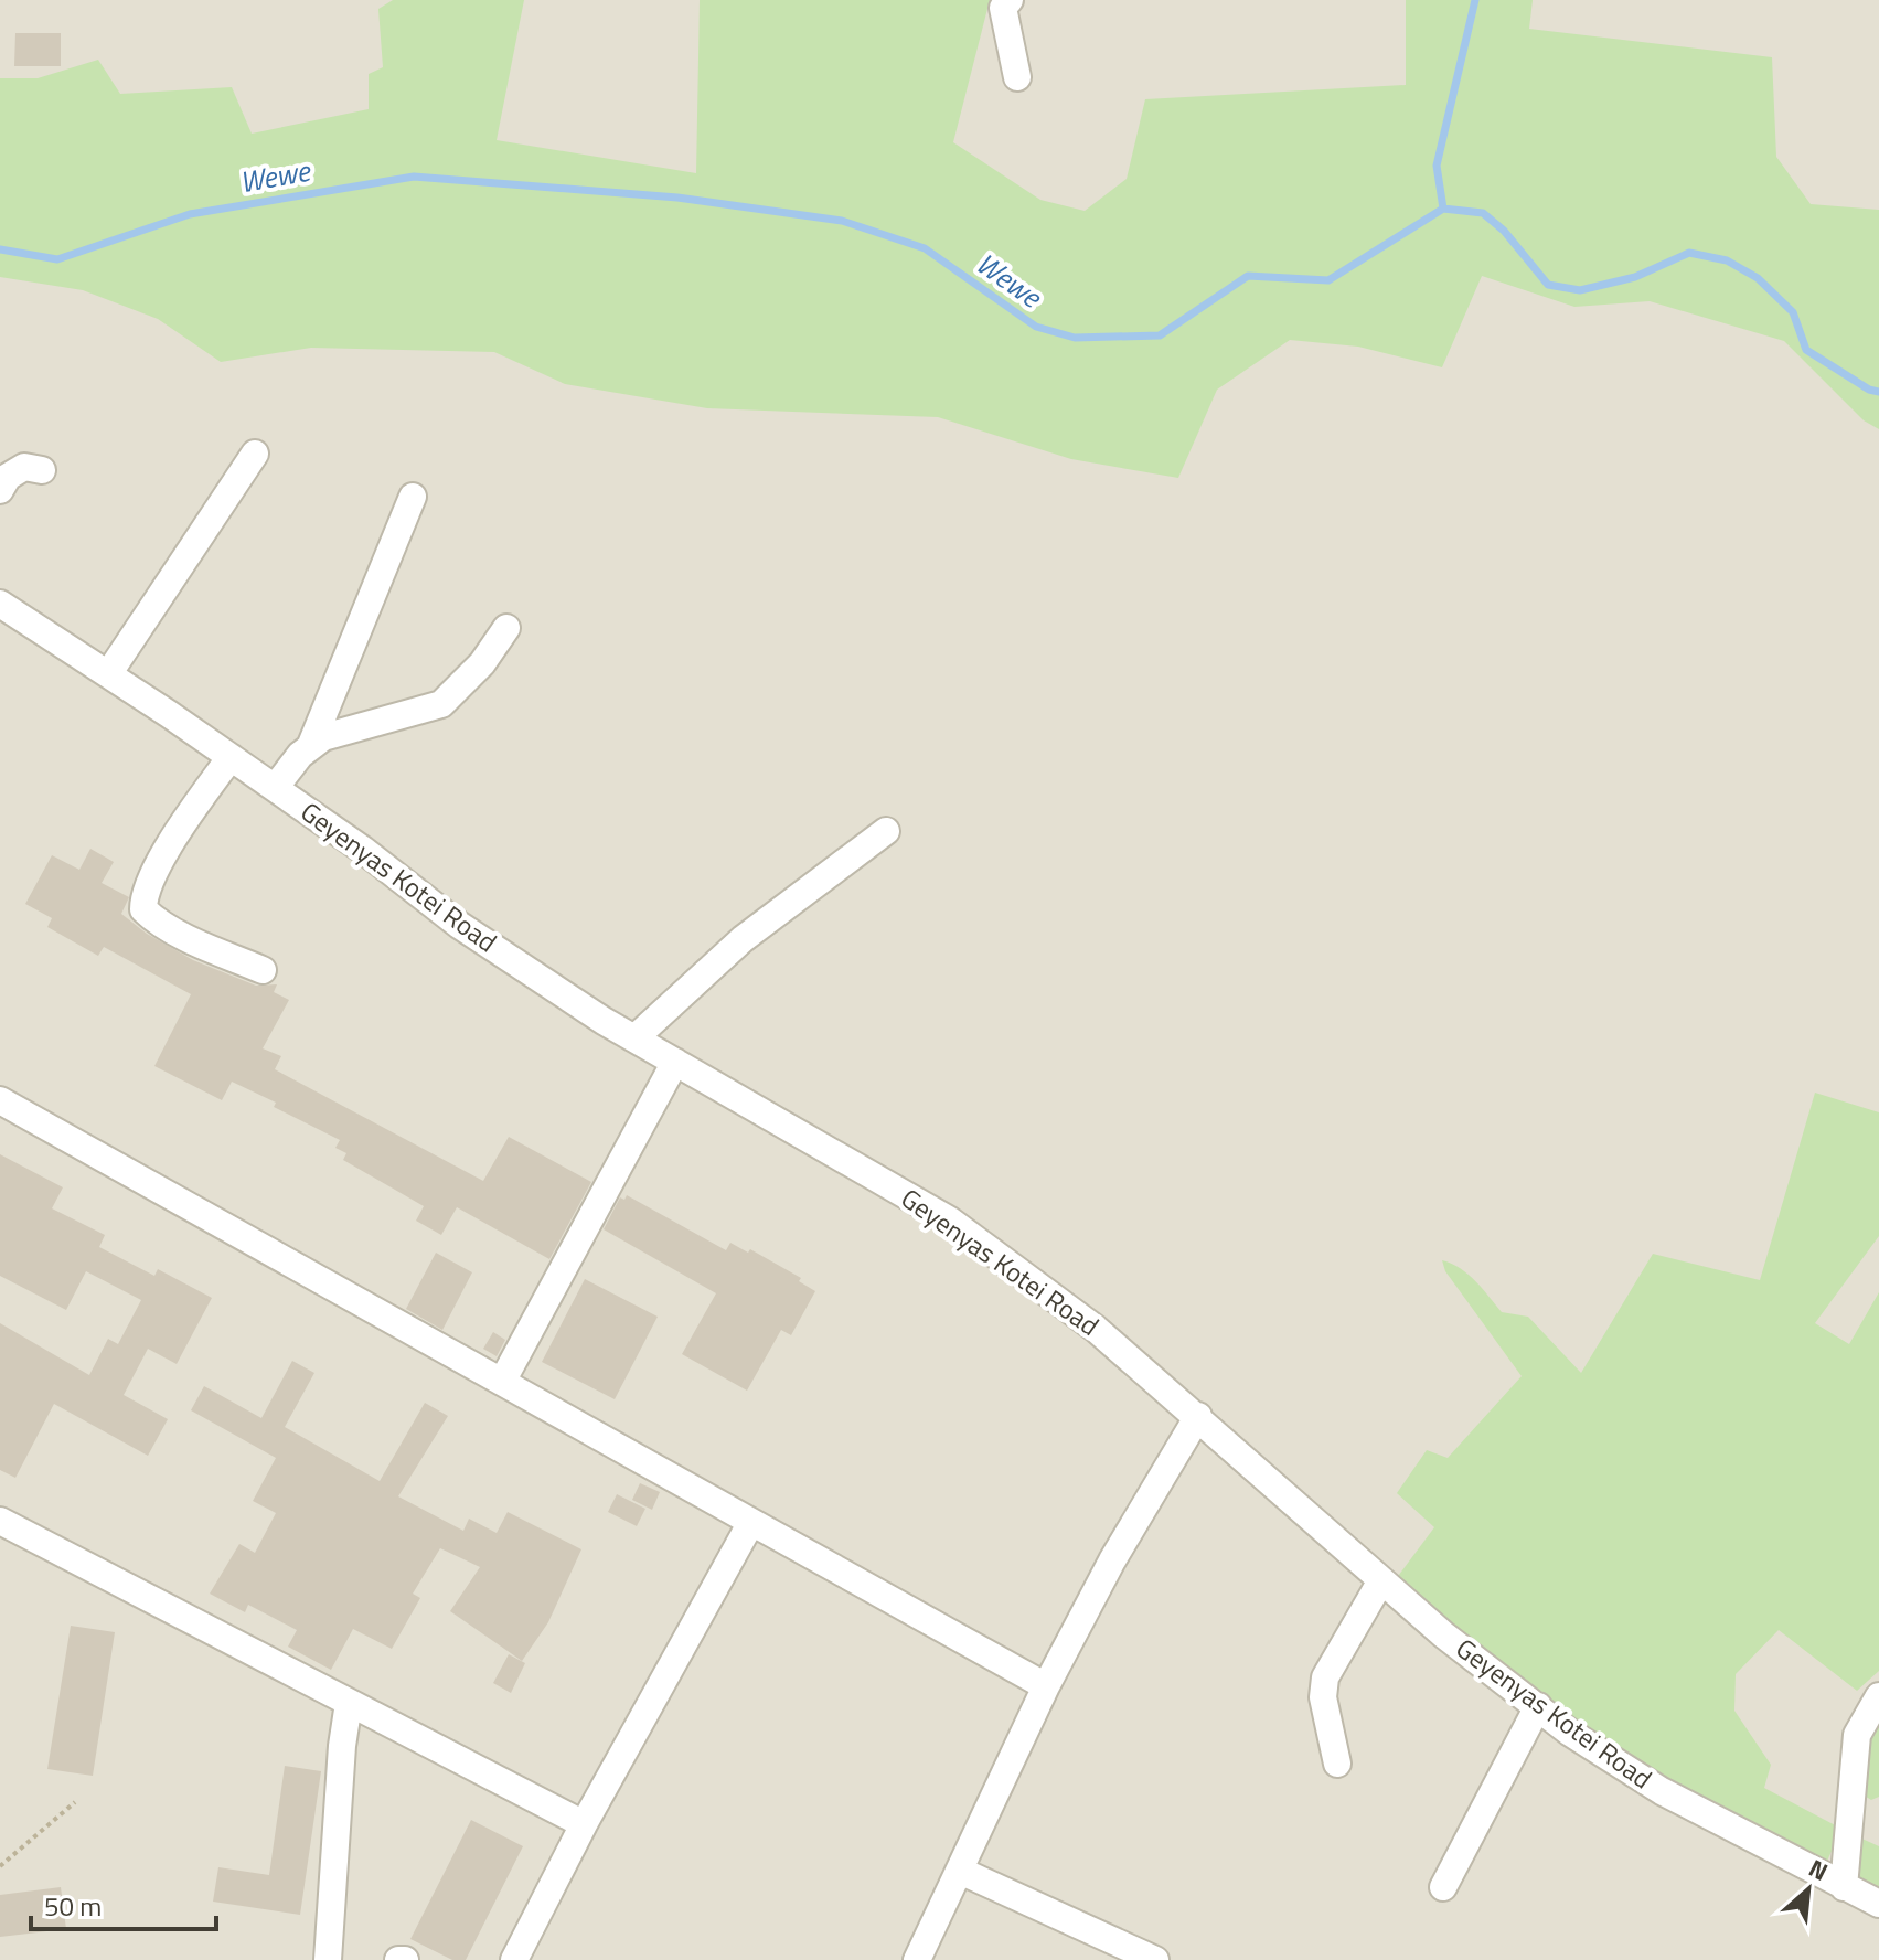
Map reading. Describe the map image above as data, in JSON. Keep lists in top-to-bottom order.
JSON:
{
  "streets": {
    "street": ["Geyenyas Kotei Road"]
  },
  "water": ["Wewe"],
  "scale_bar": "50 m",
  "north": "top right"
}
